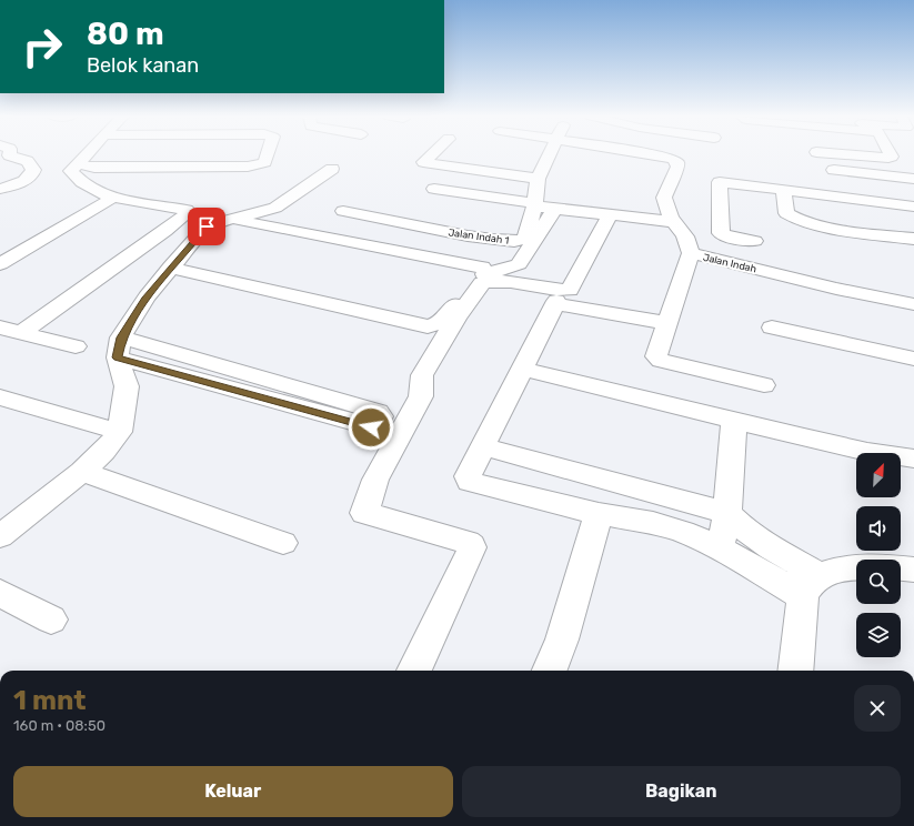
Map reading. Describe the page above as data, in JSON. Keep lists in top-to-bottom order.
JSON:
{
  "streets": {
    "street": ["Jalan Indah 1", "Jalan Indah"]
  },
  "north": "top right",
  "page": {
    "turn": ["80 m", "Belok kanan"],
    "heading": ["1 mnt", "160 m · 08:50"],
    "buttons": ["Keluar", "Bagikan"]
  }
}
